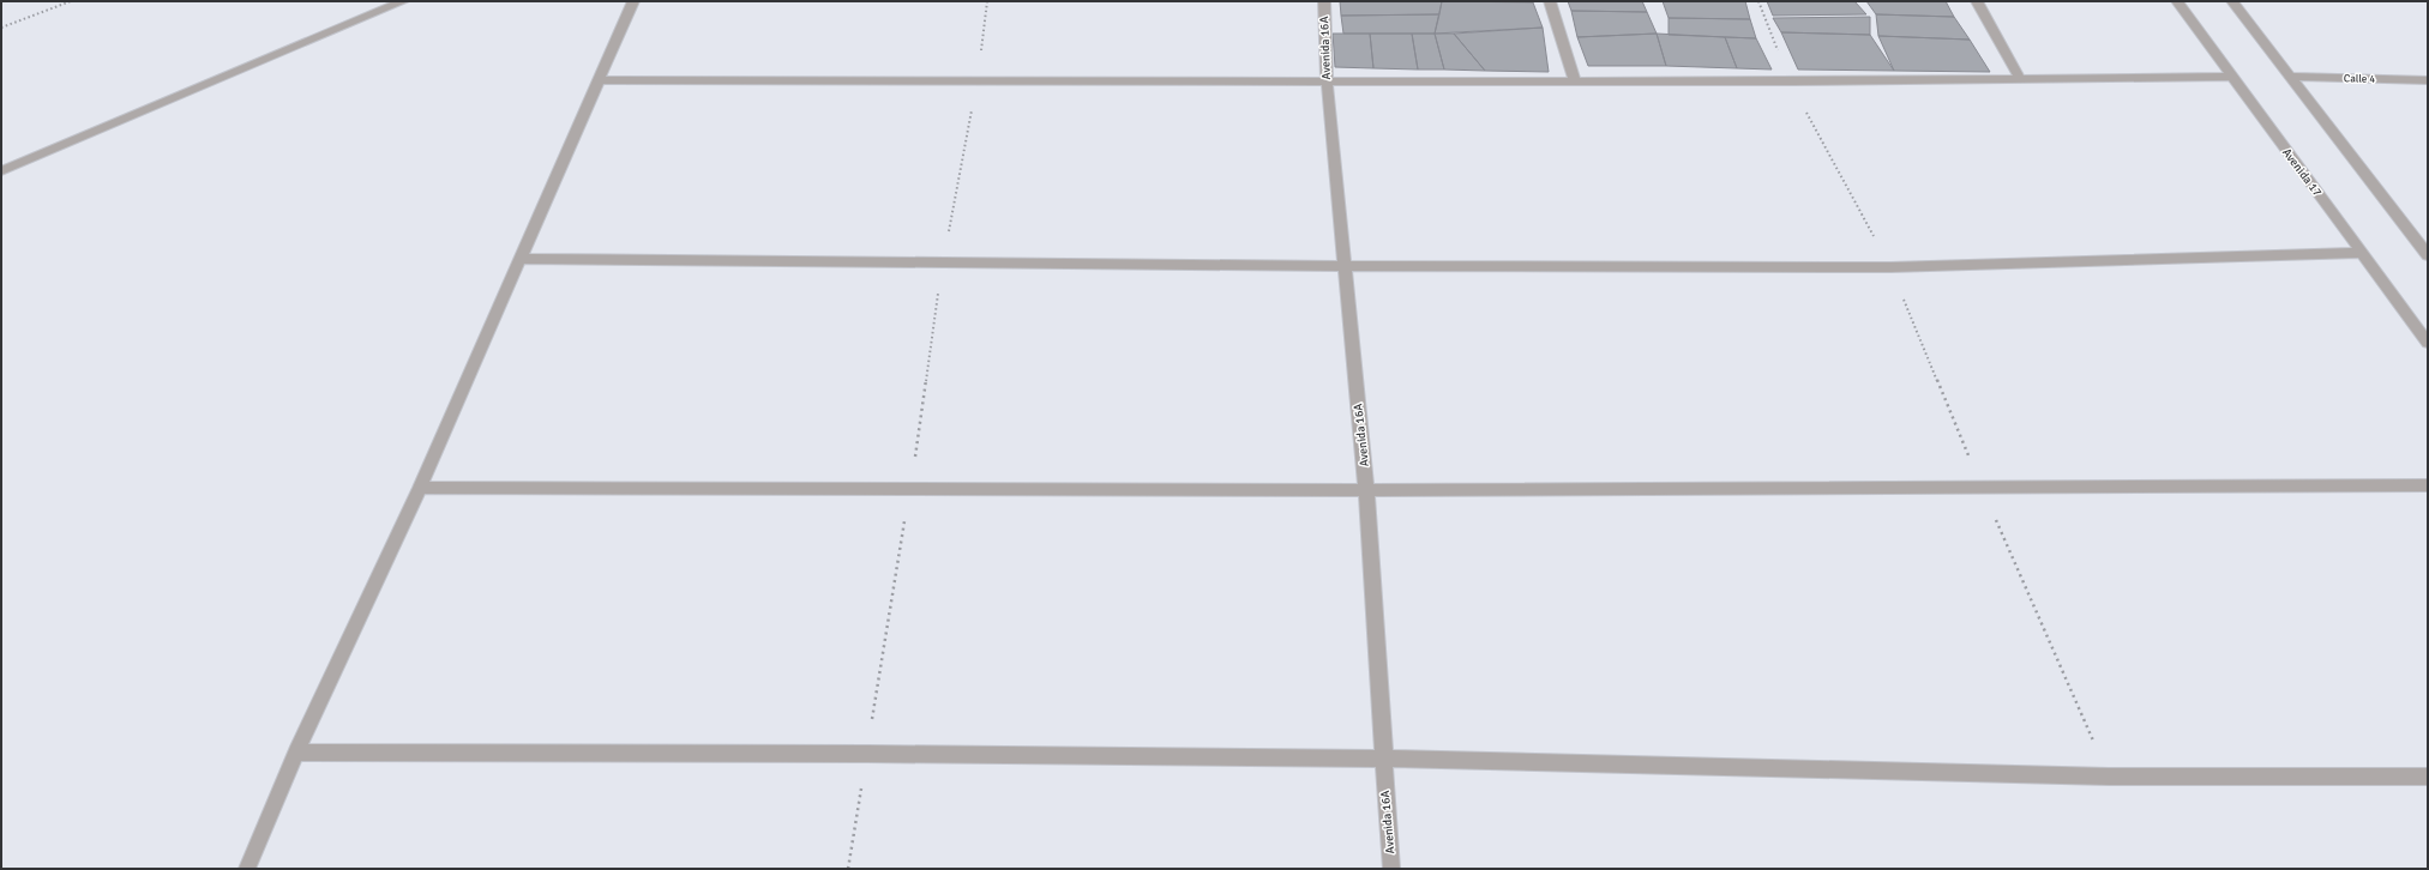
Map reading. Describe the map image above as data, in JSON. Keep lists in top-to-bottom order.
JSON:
{
  "streets": {
    "street": ["Avenida 16A", "Calle 4", "Avenida 17"]
  }
}
